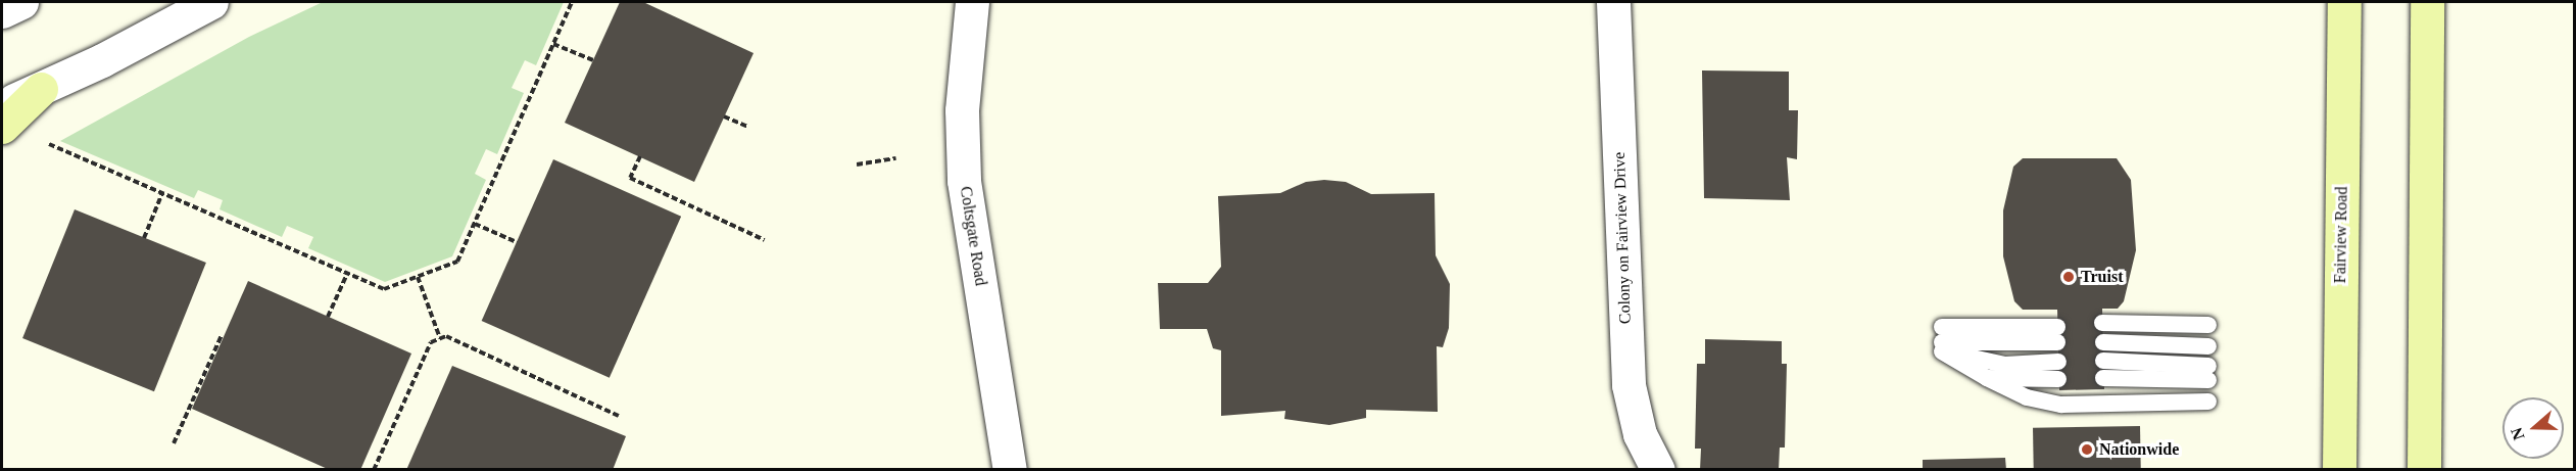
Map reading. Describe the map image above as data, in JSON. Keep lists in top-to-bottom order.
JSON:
{
  "streets": {
    "main road": ["Fairview Road"],
    "street": ["Coltsgate Road", "Colony on Fairview Drive"]
  },
  "places": ["Truist", "Nationwide"],
  "north": "left"
}
